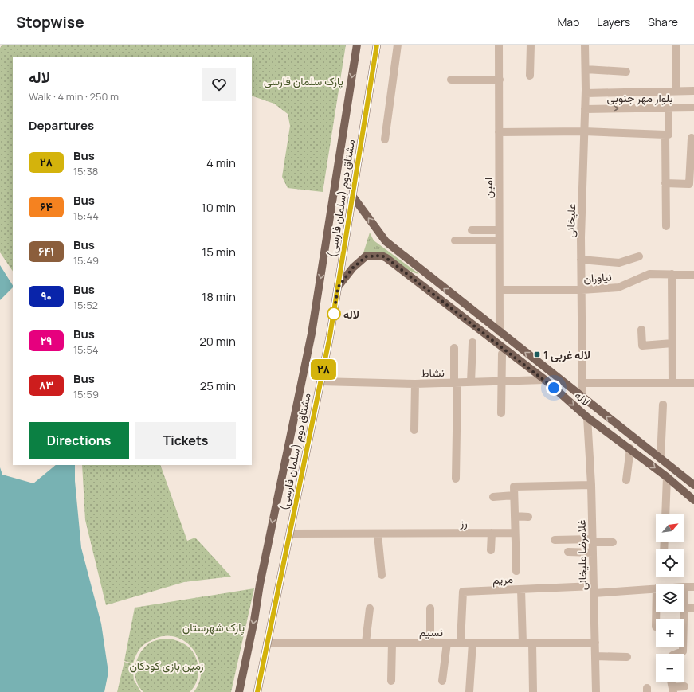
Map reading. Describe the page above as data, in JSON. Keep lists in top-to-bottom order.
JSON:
{
  "streets": {
    "main road": ["مشتاق دوم (سلمان فارسی)", "لاله"],
    "street": [
      "بلوار مهر جنوبی",
      "امین",
      "علیخانی",
      "نیاوران",
      "نشاط",
      "رز",
      "غلامرضا علیخانی",
      "مریم",
      "نسیم"
    ]
  },
  "crossings": [
    ["بلوار مهر جنوبی", "علیخانی"],
    ["امین", "نیاوران"],
    ["امین", "لاله"],
    ["مشتاق دوم (سلمان فارسی)", "نشاط"],
    ["مشتاق دوم (سلمان فارسی)", "لاله"],
    ["مشتاق دوم (سلمان فارسی)", "رز"],
    ["مشتاق دوم (سلمان فارسی)", "نسیم"],
    ["علیخانی", "نیاوران"],
    ["علیخانی", "لاله"],
    ["نشاط", "لاله"],
    ["لاله", "غلامرضا علیخانی"],
    ["غلامرضا علیخانی", "مریم"],
    ["غلامرضا علیخانی", "نسیم"],
    ["مریم", "نسیم"]
  ],
  "parks": ["پارک سلمان فارسی", "پارک شهرستان", "زمین بازی کودکان"],
  "places": {
    "other": ["لاله"],
    "transit": ["لاله غربی 1"]
  },
  "lines": ["bus line ۲۸"],
  "north": "top right",
  "page": {
    "header": "Stopwise",
    "nav": ["Map", "Layers", "Share"],
    "on_map": "۲۸",
    "heading": [
      ["لاله", "Walk · 4 min · 250 m"],
      "Departures"
    ],
    "list": [
      {
        "mark": "۲۸",
        "name": "Bus",
        "note": "15:38",
        "value": "4 min"
      },
      {
        "mark": "۶۴",
        "name": "Bus",
        "note": "15:44",
        "value": "10 min"
      },
      {
        "mark": "۶۴۱",
        "name": "Bus",
        "note": "15:49",
        "value": "15 min"
      },
      {
        "mark": "۹۰",
        "name": "Bus",
        "note": "15:52",
        "value": "18 min"
      },
      {
        "mark": "۲۹",
        "name": "Bus",
        "note": "15:54",
        "value": "20 min"
      },
      {
        "mark": "۸۳",
        "name": "Bus",
        "note": "15:59",
        "value": "25 min"
      }
    ],
    "buttons": ["Directions", "Tickets"],
    "map_buttons": ["+", "−"]
  }
}
